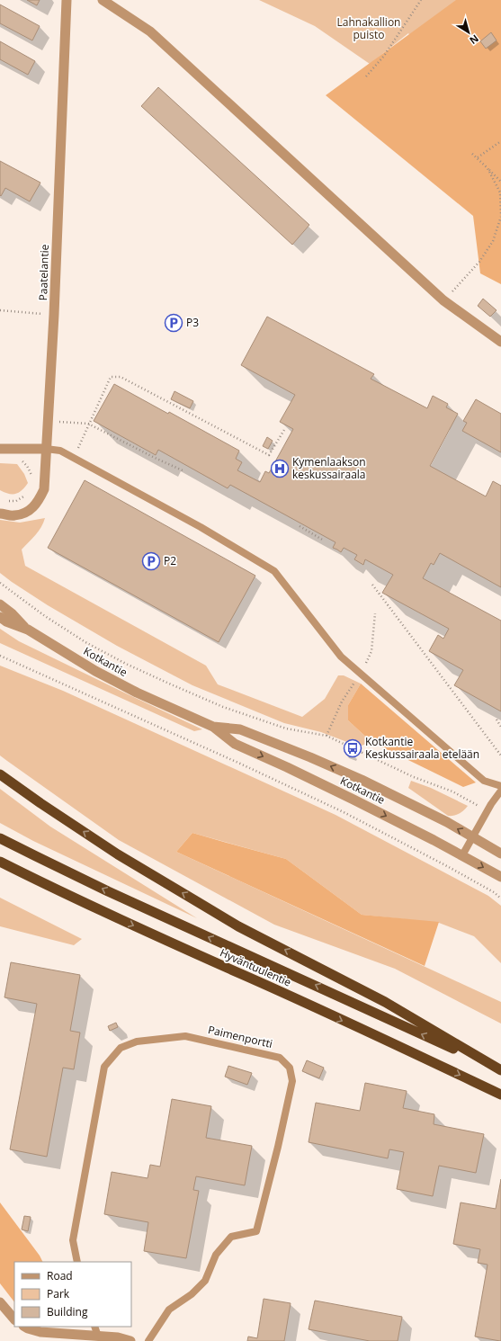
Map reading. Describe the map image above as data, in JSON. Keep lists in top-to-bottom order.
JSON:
{
  "streets": {
    "highway": ["Hyväntuulentie"],
    "street": ["Paatelantie", "Kotkantie"],
    "lane": ["Paimenportti"]
  },
  "parks": ["Lahnakallion puisto"],
  "places": {
    "parking": ["P3", "P2"],
    "hospital": ["Kymenlaakson keskussairaala"],
    "bus stop": ["Kotkantie Keskussairaala etelään"]
  },
  "legend": ["Road", "Park", "Building"],
  "north": "bottom right"
}
